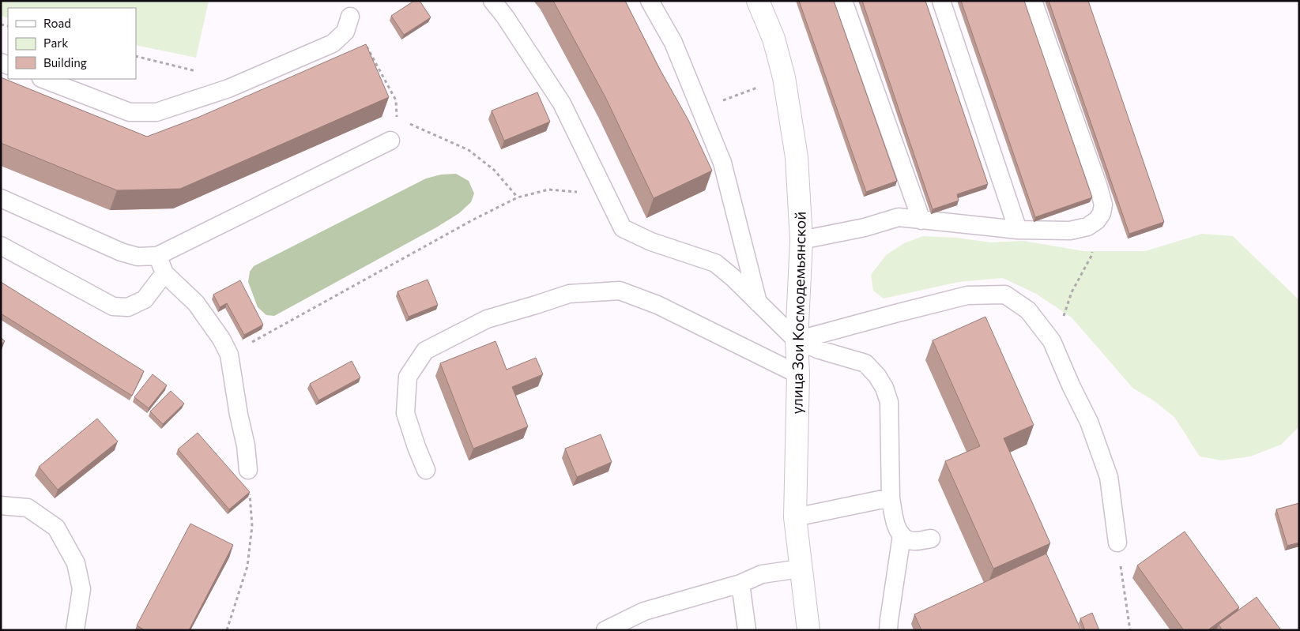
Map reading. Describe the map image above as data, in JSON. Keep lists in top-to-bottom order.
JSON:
{
  "streets": {
    "street": ["улица Зои Космодемьянской"]
  },
  "legend": ["Road", "Park", "Building"]
}
